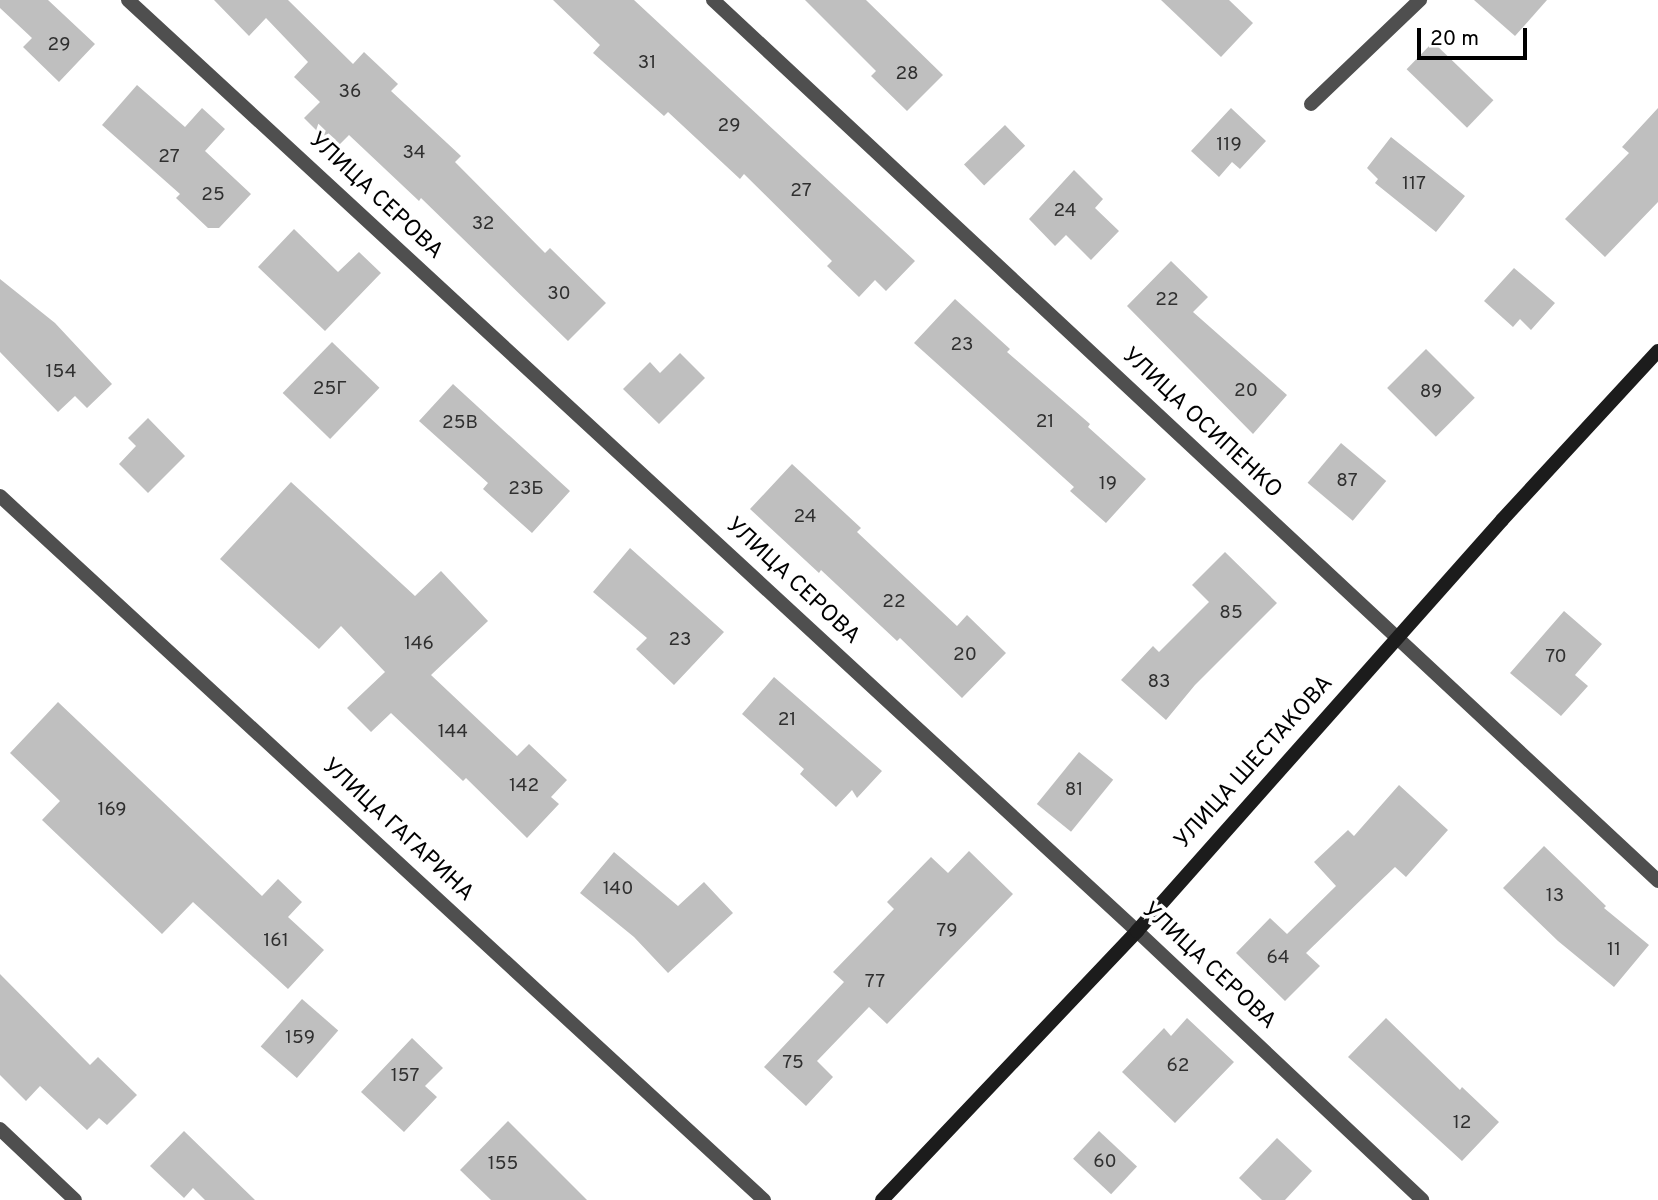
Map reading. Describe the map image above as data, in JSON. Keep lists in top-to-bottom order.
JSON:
{
  "streets": {
    "main road": ["УЛИЦА ШЕСТАКОВА"],
    "street": ["УЛИЦА СЕРОВА", "УЛИЦА ОСИПЕНКО", "УЛИЦА ГАГАРИНА"]
  },
  "crossings": [
    ["УЛИЦА СЕРОВА", "УЛИЦА ШЕСТАКОВА"],
    ["УЛИЦА ОСИПЕНКО", "УЛИЦА ШЕСТАКОВА"]
  ],
  "house_numbers": [
    "29",
    "31",
    "28",
    "36",
    "29",
    "119",
    "34",
    "27",
    "117",
    "27",
    "25",
    "24",
    "32",
    "30",
    "22",
    "23",
    "154",
    "25Г",
    "20",
    "89",
    "21",
    "25В",
    "87",
    "19",
    "23Б",
    "24",
    "22",
    "85",
    "23",
    "146",
    "20",
    "70",
    "83",
    "21",
    "144",
    "142",
    "81",
    "169",
    "140",
    "13",
    "79",
    "161",
    "11",
    "64",
    "77",
    "159",
    "75",
    "62",
    "157",
    "12",
    "60",
    "155"
  ],
  "scale_bar": "20 m"
}
